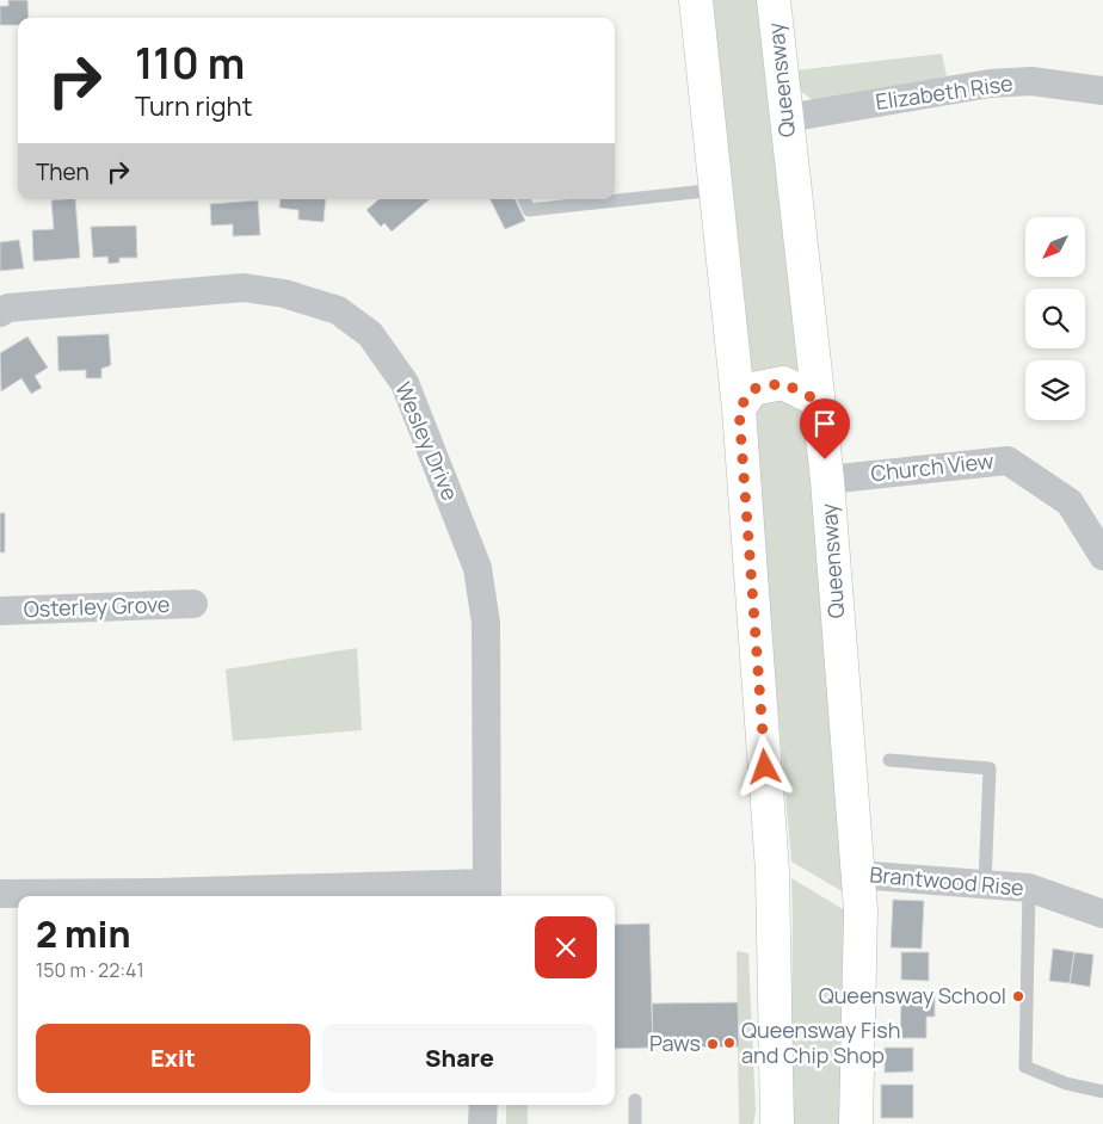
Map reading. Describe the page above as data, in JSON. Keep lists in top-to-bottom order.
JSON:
{
  "streets": {
    "street": [
      "Queensway",
      "Elizabeth Rise",
      "Wesley Drive",
      "Church View",
      "Osterley Grove",
      "Brantwood Rise"
    ]
  },
  "crossings": [
    ["Queensway", "Elizabeth Rise"],
    ["Queensway", "Church View"],
    ["Queensway", "Brantwood Rise"]
  ],
  "places": ["Queensway School", "Queensway Fish and Chip Shop", "Paws"],
  "north": "bottom left",
  "page": {
    "turn": ["110 m", "Turn right"],
    "then": "Then",
    "heading": ["2 min", "150 m · 22:41"],
    "buttons": ["Exit", "Share"]
  }
}
